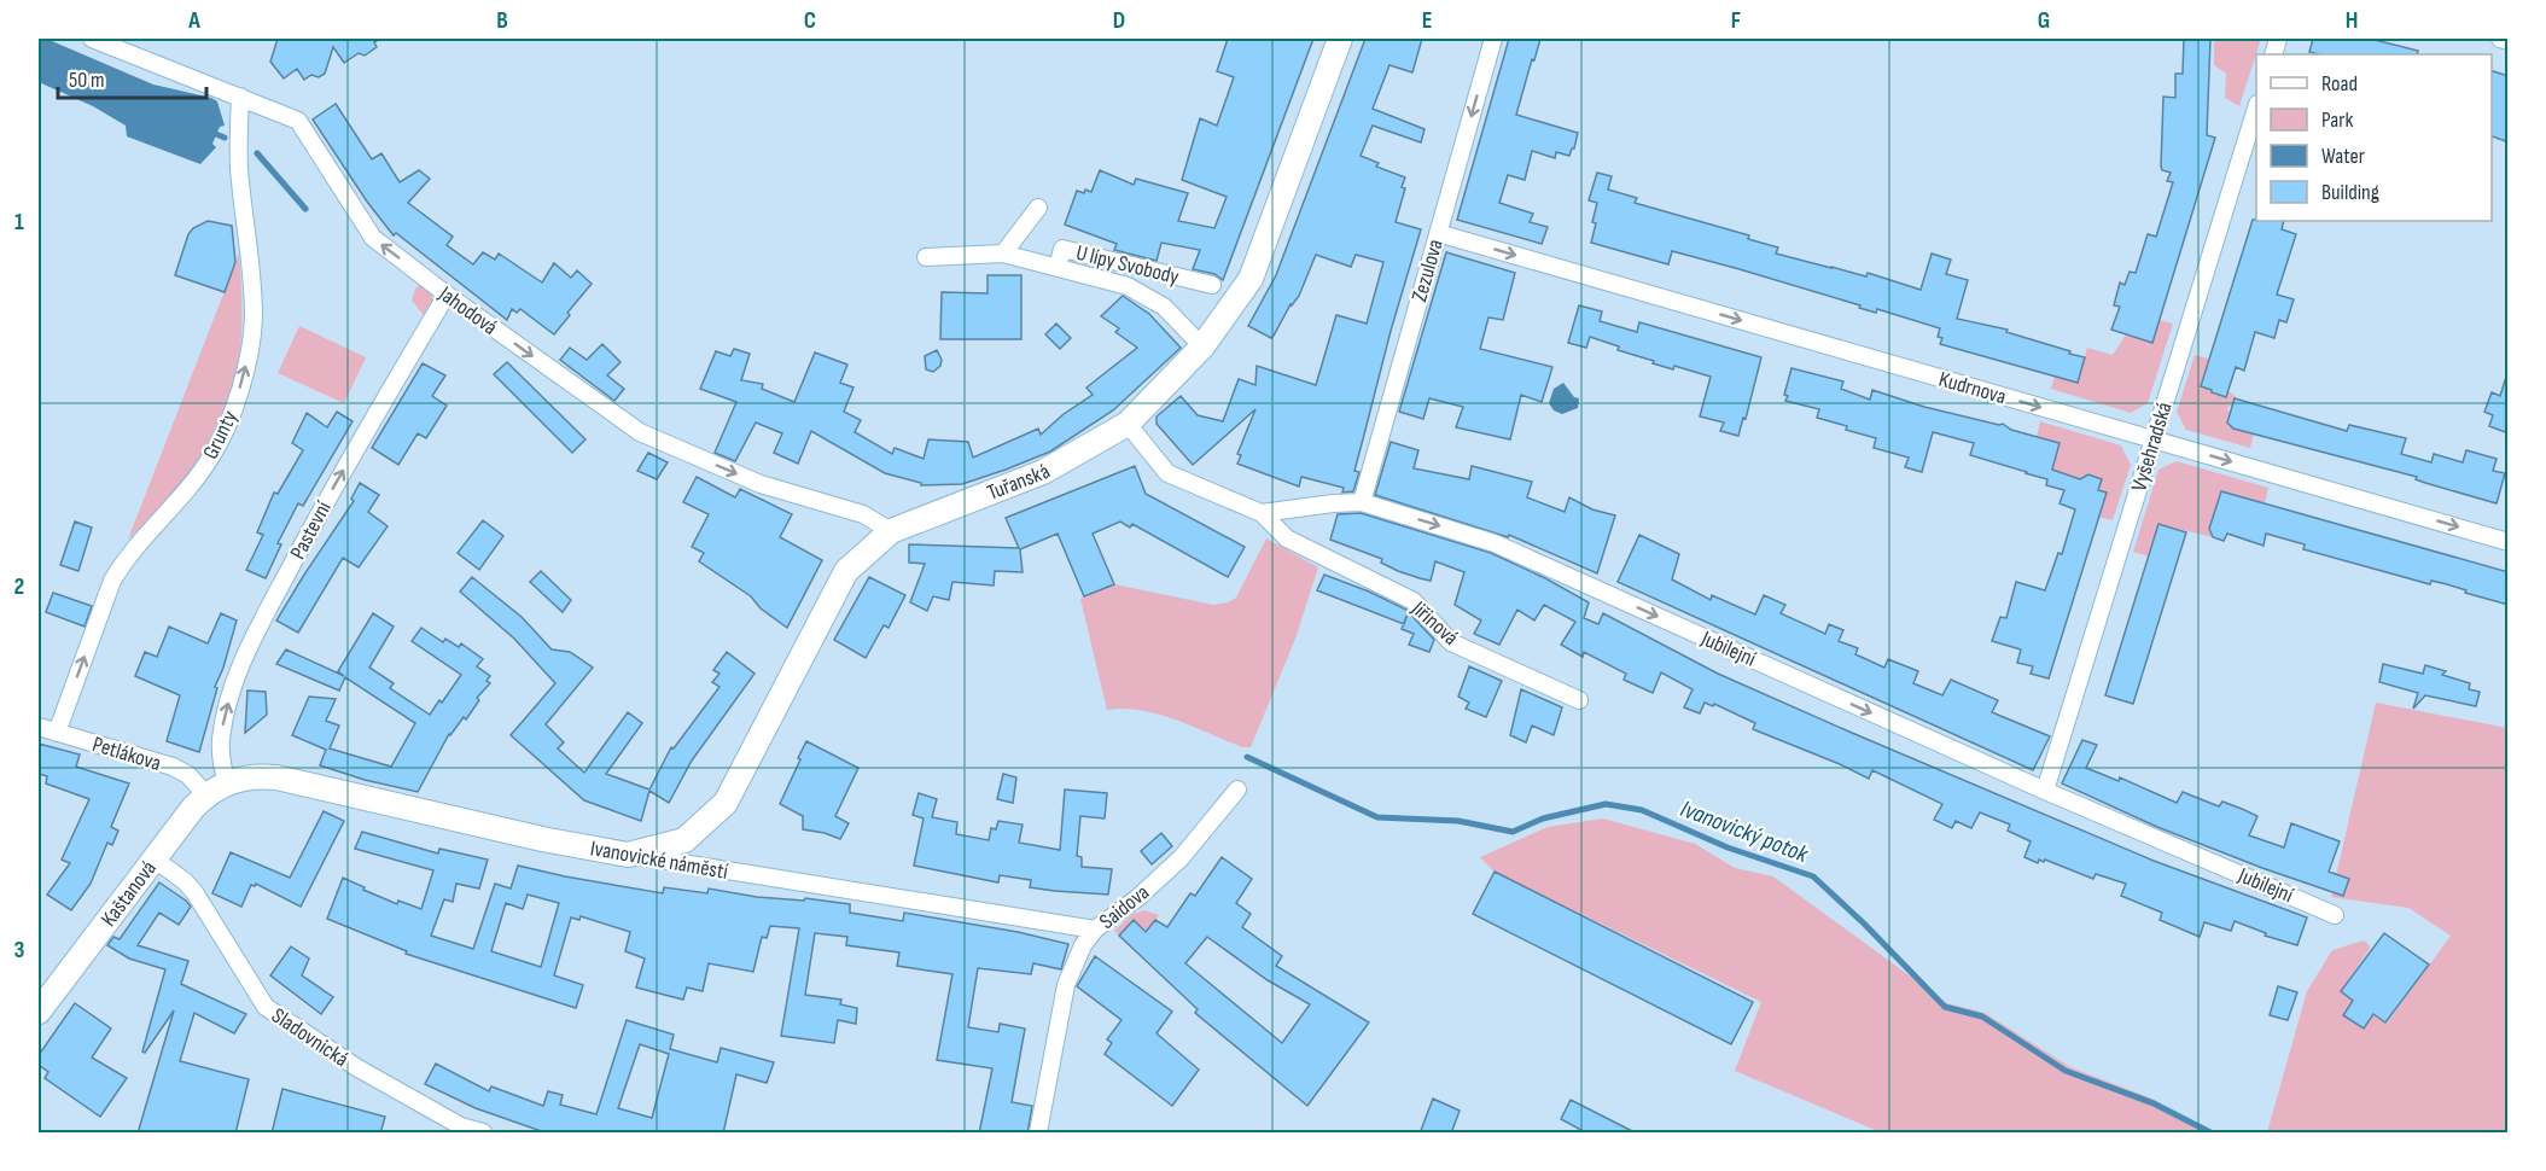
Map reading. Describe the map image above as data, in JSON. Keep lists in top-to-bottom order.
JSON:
{
  "streets": {
    "main road": ["Tuřanská", "Ivanovické náměstí", "Kaštanová"],
    "street": [
      "U lípy Svobody",
      "Zezulova",
      "Jahodová",
      "Kudrnova",
      "Grunty",
      "Vyšehradská",
      "Pastevní",
      "Jiřinová",
      "Jubilejní",
      "Petlákova",
      "Saidova",
      "Sladovnická"
    ]
  },
  "crossings": [
    ["U lípy Svobody", "Tuřanská"],
    ["Zezulova", "Kudrnova"],
    ["Zezulova", "Jubilejní"],
    ["Jahodová", "Grunty"],
    ["Jahodová", "Tuřanská"],
    ["Jahodová", "Pastevní"],
    ["Kudrnova", "Vyšehradská"],
    ["Grunty", "Petlákova"],
    ["Vyšehradská", "Jubilejní"],
    ["Tuřanská", "Ivanovické náměstí"],
    ["Pastevní", "Ivanovické náměstí"],
    ["Pastevní", "Kaštanová"],
    ["Jiřinová", "Jubilejní"],
    ["Petlákova", "Kaštanová"],
    ["Ivanovické náměstí", "Kaštanová"],
    ["Ivanovické náměstí", "Saidova"],
    ["Kaštanová", "Sladovnická"]
  ],
  "one_way": [
    "Zezulova",
    "Kudrnova",
    "Grunty",
    "Pastevní",
    "Jubilejní"
  ],
  "water": ["Ivanovický potok"],
  "legend": [
    "Road",
    "Park",
    "Water",
    "Building"
  ],
  "scale_bar": "50 m",
  "grid": {
    "columns": [
      "A",
      "B",
      "C",
      "D",
      "E",
      "F",
      "G",
      "H"
    ],
    "rows": ["1", "2", "3"]
  }
}
